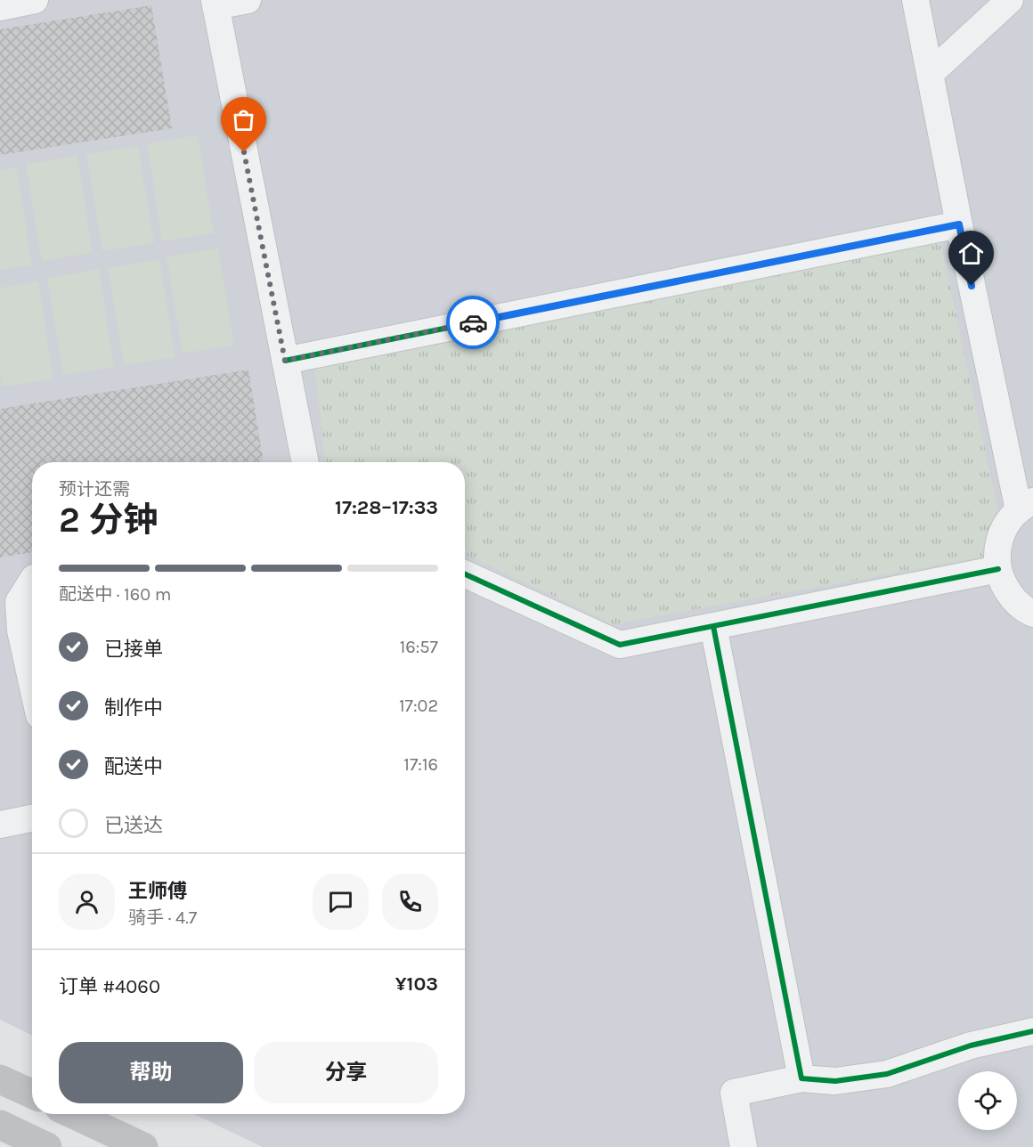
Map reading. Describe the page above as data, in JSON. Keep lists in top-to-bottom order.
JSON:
{
  "page": {
    "heading": ["2 分钟", "预计还需", "17:28–17:33"],
    "panel": [
      "王师傅",
      "骑手 · 4.7",
      "订单 #4060",
      "¥103"
    ],
    "bar": "配送中 · 160 m",
    "list": [
      ["已接单", "16:57"],
      ["制作中", "17:02"],
      ["配送中", "17:16"],
      "已送达"
    ],
    "buttons": ["帮助", "分享"]
  }
}
